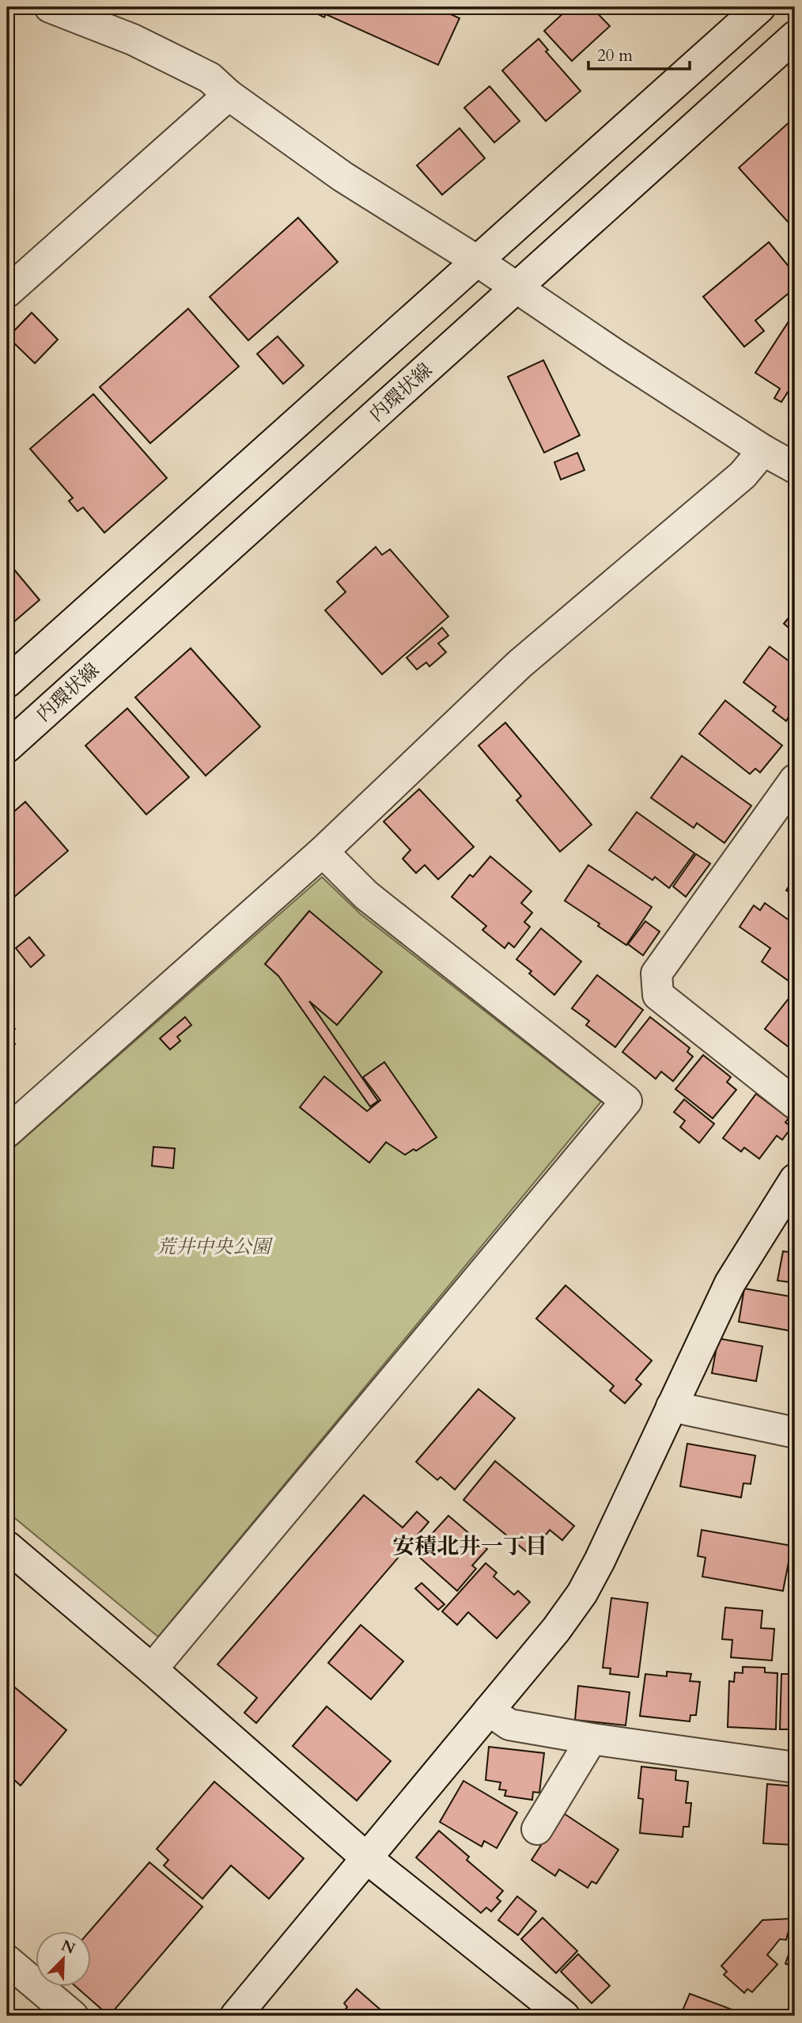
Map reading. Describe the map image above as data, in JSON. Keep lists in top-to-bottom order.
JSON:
{
  "streets": {
    "street": ["内環状線"]
  },
  "districts": ["安積北井一丁目"],
  "parks": ["荒井中央公園"],
  "scale_bar": "20 m",
  "north": "top right"
}
